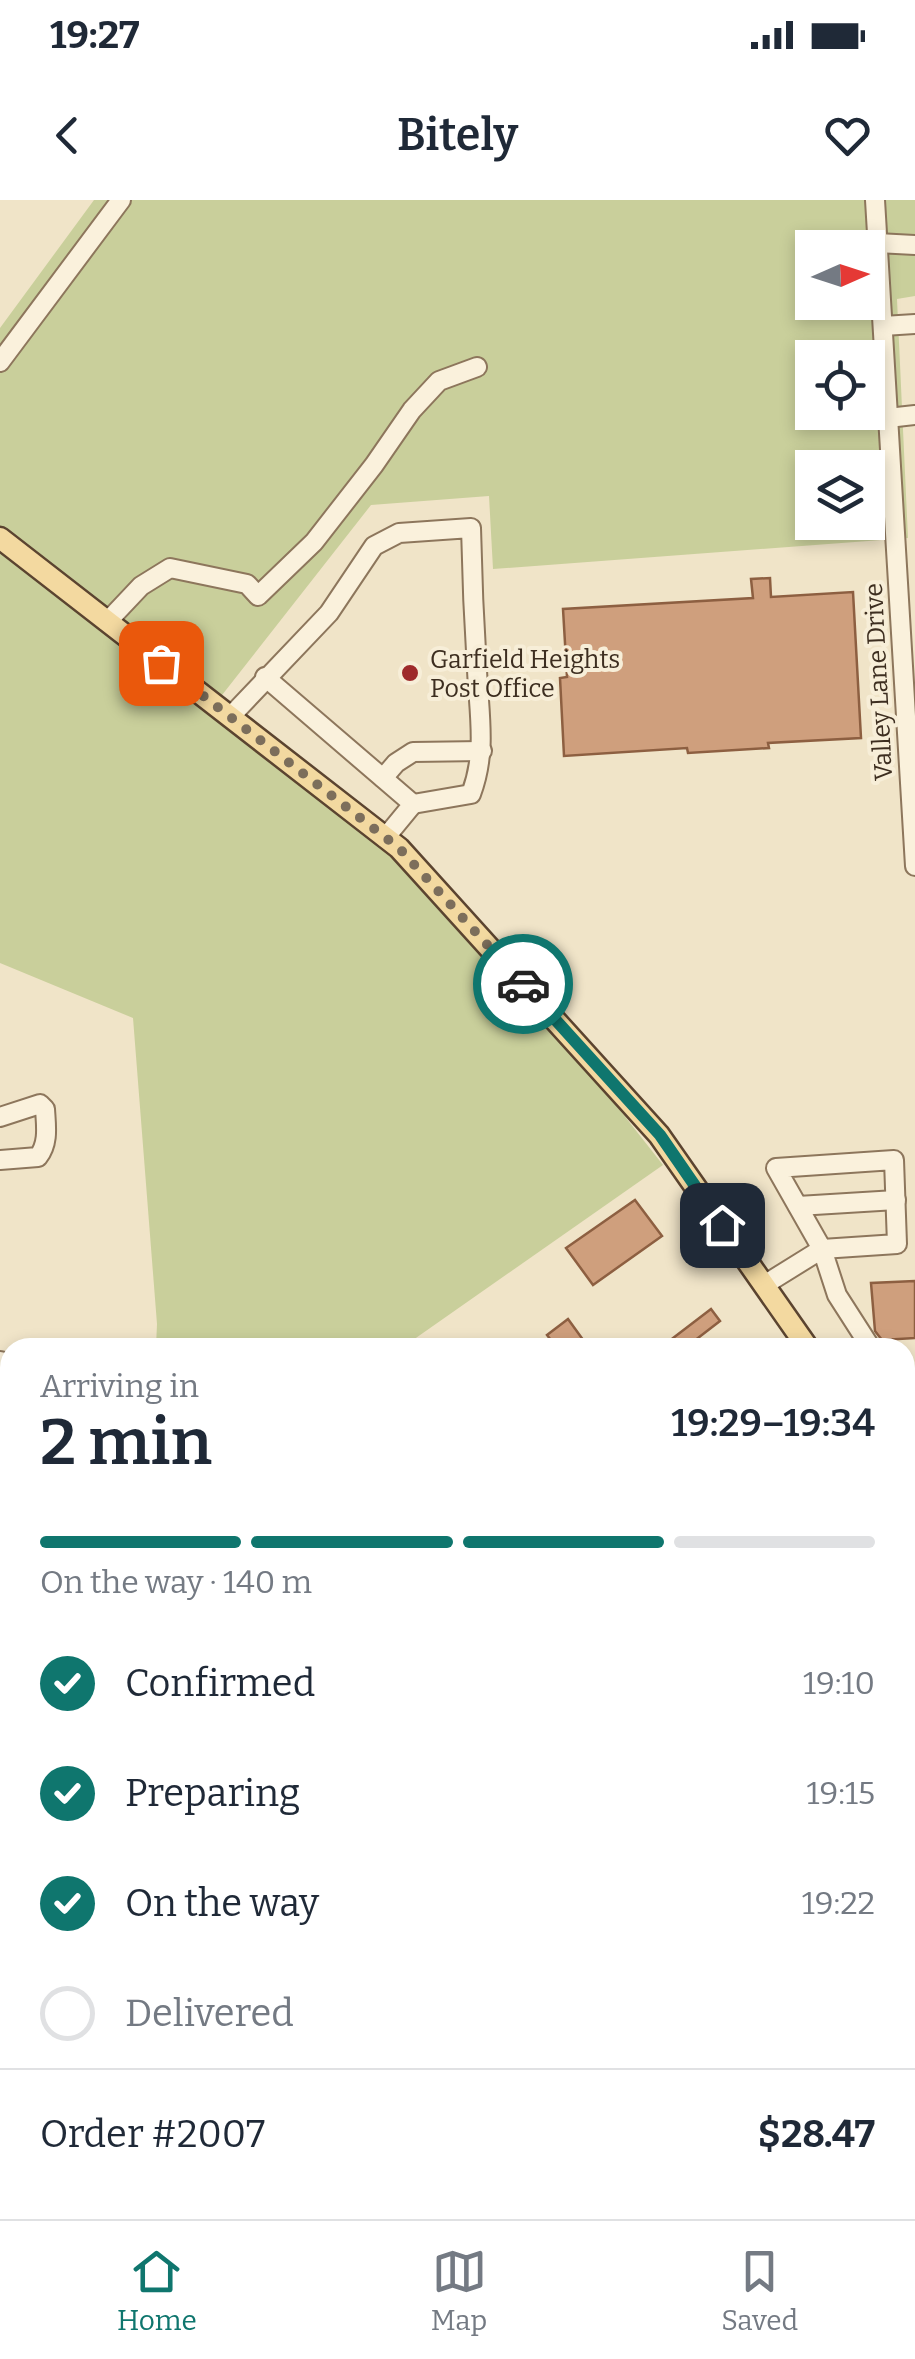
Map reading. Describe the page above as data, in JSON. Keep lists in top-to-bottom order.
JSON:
{
  "streets": {
    "street": ["Valley Lane Drive"]
  },
  "places": ["Garfield Heights Post Office"],
  "north": "right",
  "page": {
    "status": "19:27",
    "header": "Bitely",
    "heading": ["2 min", "Arriving in", "19:29–19:34"],
    "panel": ["Order #2007", "$28.47"],
    "bar": "On the way · 140 m",
    "list": [
      ["Confirmed", "19:10"],
      ["Preparing", "19:15"],
      ["On the way", "19:22"],
      "Delivered"
    ],
    "tabs": ["Home", "Map", "Saved"]
  }
}
